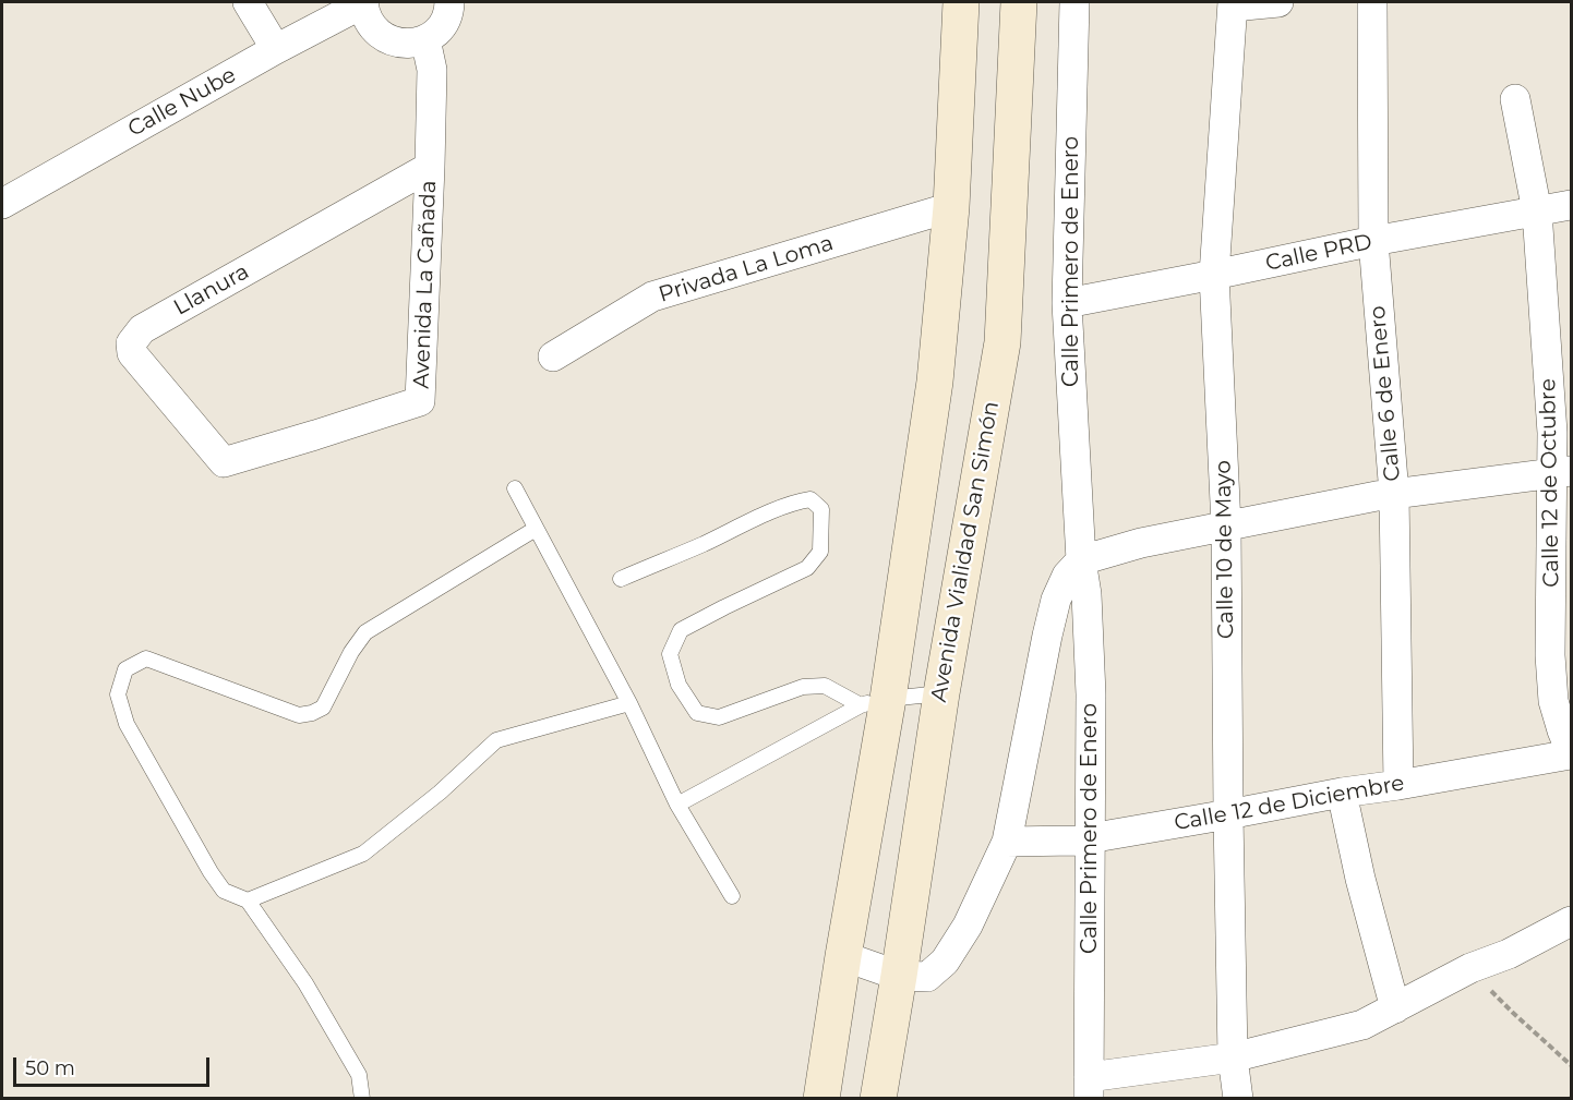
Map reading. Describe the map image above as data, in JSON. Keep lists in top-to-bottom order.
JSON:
{
  "streets": {
    "main road": ["Avenida Vialidad San Simón"],
    "street": [
      "Calle Nube",
      "Calle PRD",
      "Calle Primero de Enero",
      "Privada La Loma",
      "Avenida La Cañada",
      "Llanura",
      "Calle 6 de Enero",
      "Calle 12 de Octubre",
      "Calle 10 de Mayo",
      "Calle 12 de Diciembre"
    ]
  },
  "crossings": [
    ["Calle PRD", "Calle Primero de Enero"],
    ["Calle PRD", "Calle 6 de Enero"],
    ["Calle PRD", "Calle 12 de Octubre"],
    ["Calle PRD", "Calle 10 de Mayo"],
    ["Calle Primero de Enero", "Calle 12 de Diciembre"],
    ["Avenida La Cañada", "Llanura"],
    ["Calle 6 de Enero", "Calle 12 de Diciembre"],
    ["Calle 12 de Octubre", "Calle 12 de Diciembre"],
    ["Calle 10 de Mayo", "Calle 12 de Diciembre"]
  ],
  "scale_bar": "50 m"
}
